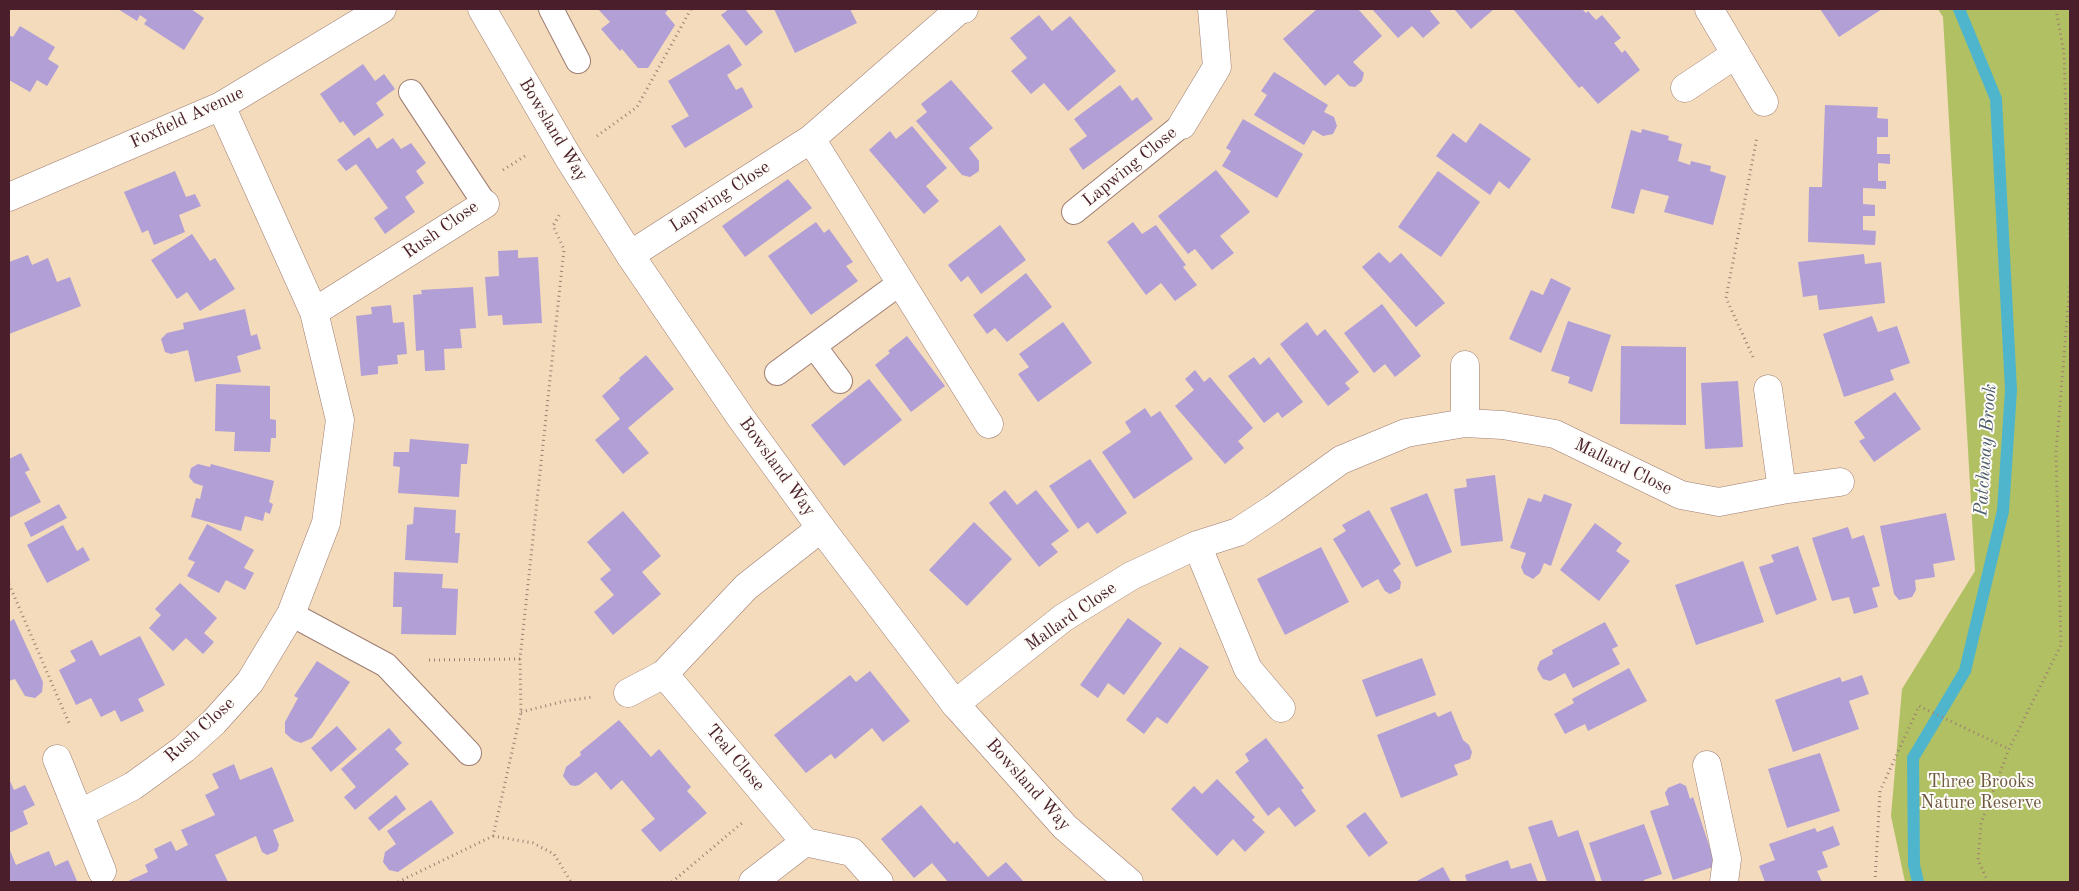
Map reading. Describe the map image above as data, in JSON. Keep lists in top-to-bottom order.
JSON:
{
  "streets": {
    "street": [
      "Foxfield Avenue",
      "Bowsland Way",
      "Lapwing Close",
      "Rush Close",
      "Mallard Close",
      "Teal Close"
    ]
  },
  "crossings": [
    ["Foxfield Avenue", "Rush Close"],
    ["Bowsland Way", "Lapwing Close"],
    ["Bowsland Way", "Mallard Close"]
  ],
  "water": ["Patchway Brook"],
  "parks": ["Three Brooks Nature Reserve"]
}
